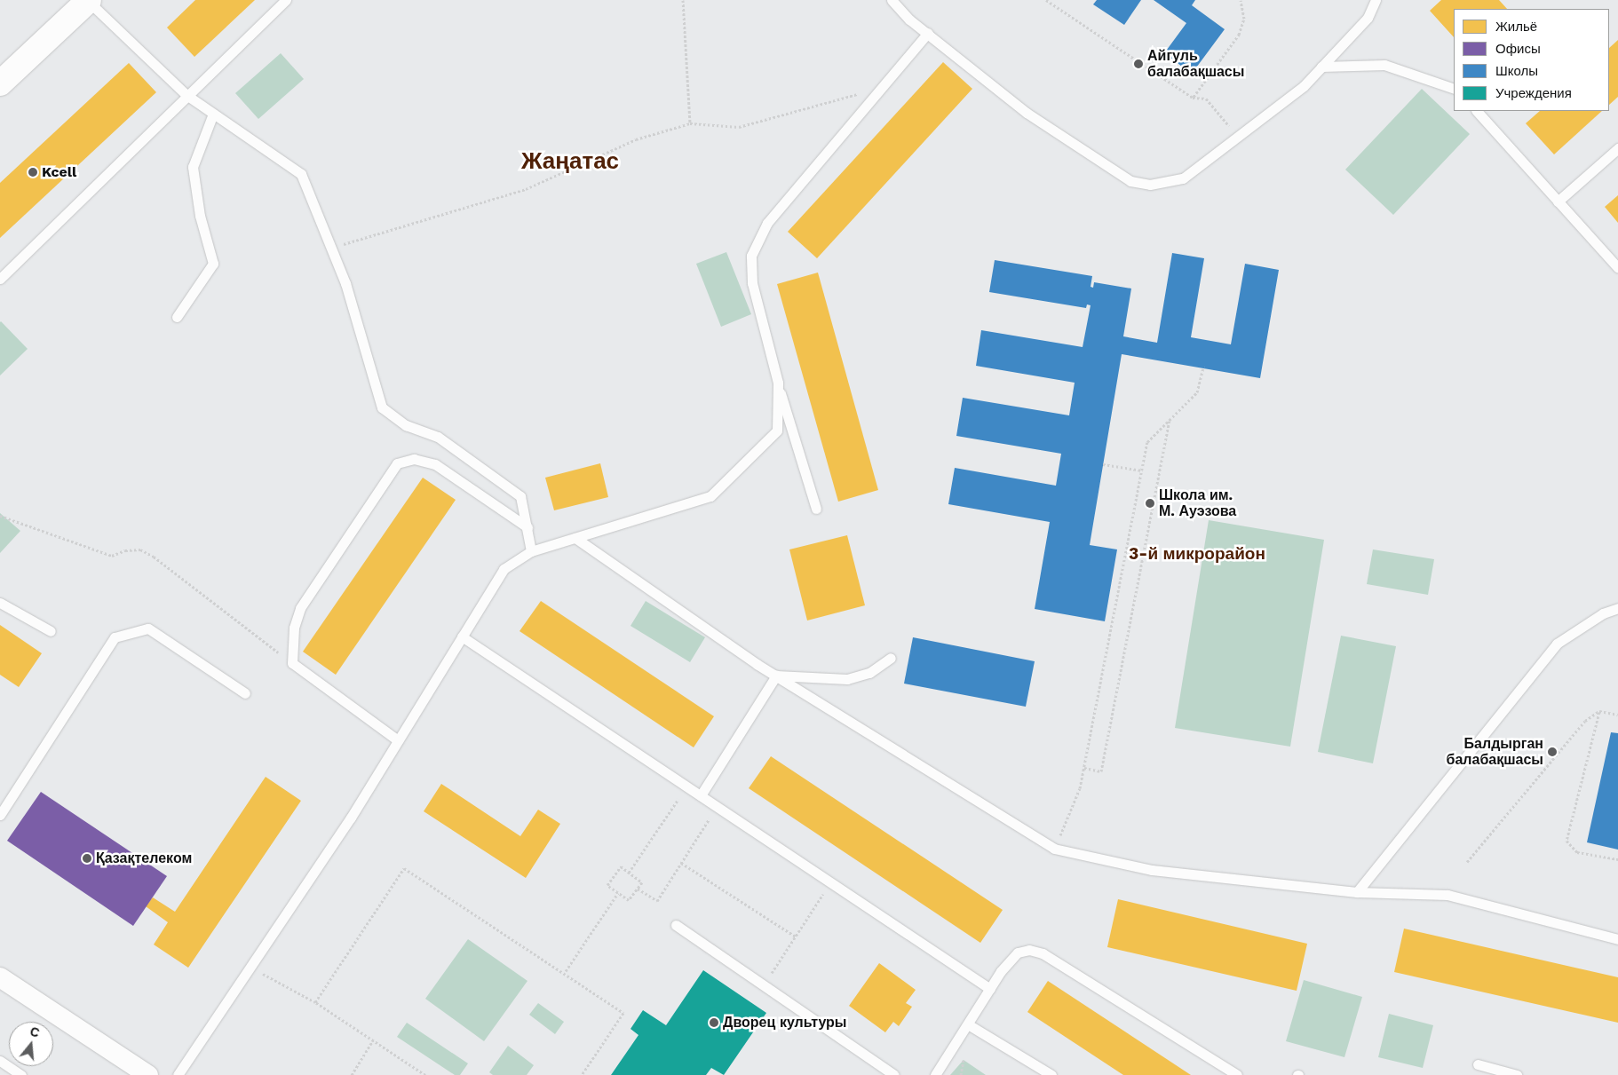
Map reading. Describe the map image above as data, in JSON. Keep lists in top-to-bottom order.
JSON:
{
  "districts": ["Жаңатас", "3-й микрорайон"],
  "places": [
    "Айгуль балабақшасы",
    "Kcell",
    "Школа им. М. Ауэзова",
    "Балдырган балабақшасы",
    "Қазақтелеком",
    "Дворец культуры"
  ],
  "legend": [
    "Жильё",
    "Офисы",
    "Школы",
    "Учреждения"
  ],
  "north": "top"
}
